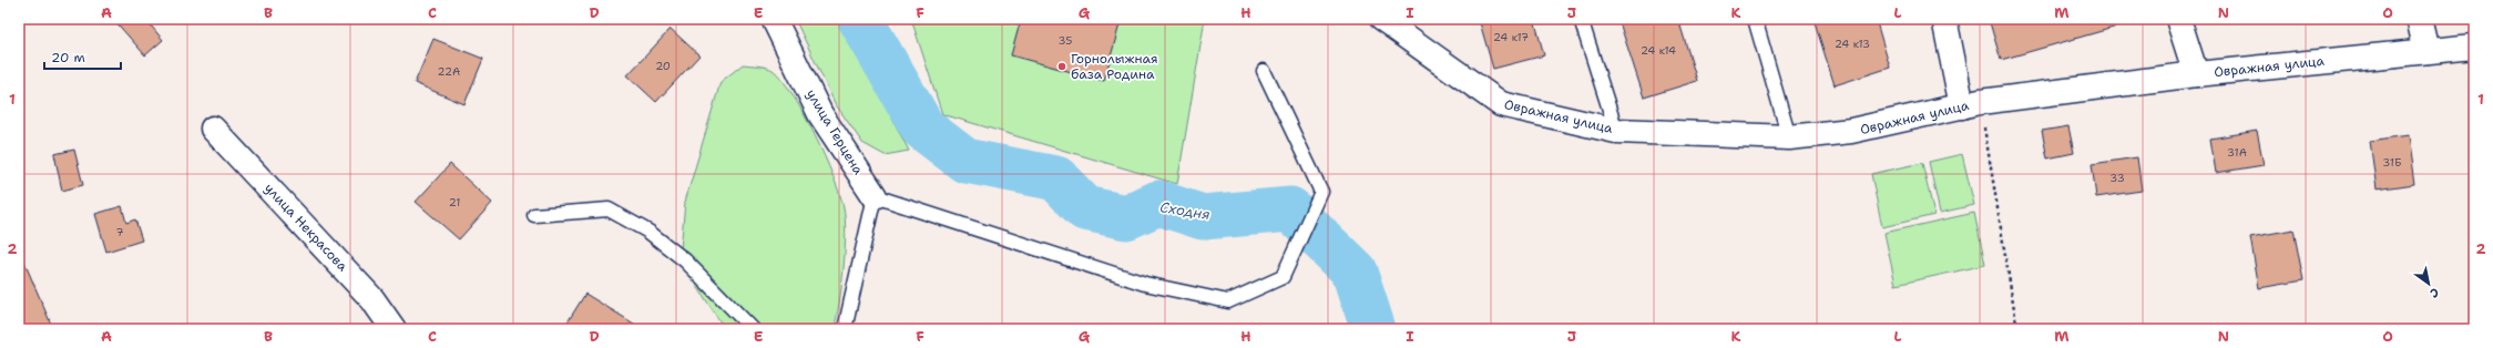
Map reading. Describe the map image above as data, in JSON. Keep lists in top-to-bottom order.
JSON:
{
  "streets": {
    "street": ["Овражная улица", "улица Герцена", "улица Некрасова"]
  },
  "water": ["Сходня"],
  "places": ["Горнолыжная база Родина"],
  "house_numbers": [
    "24 к17",
    "35",
    "24 к13",
    "24 к14",
    "20",
    "22А",
    "31А",
    "31Б",
    "33",
    "21",
    "7"
  ],
  "scale_bar": "20 m",
  "north": "bottom right",
  "grid": {
    "columns": [
      "A",
      "B",
      "C",
      "D",
      "E",
      "F",
      "G",
      "H",
      "I",
      "J",
      "K",
      "L",
      "M",
      "N",
      "O"
    ],
    "rows": ["1", "2"]
  }
}
